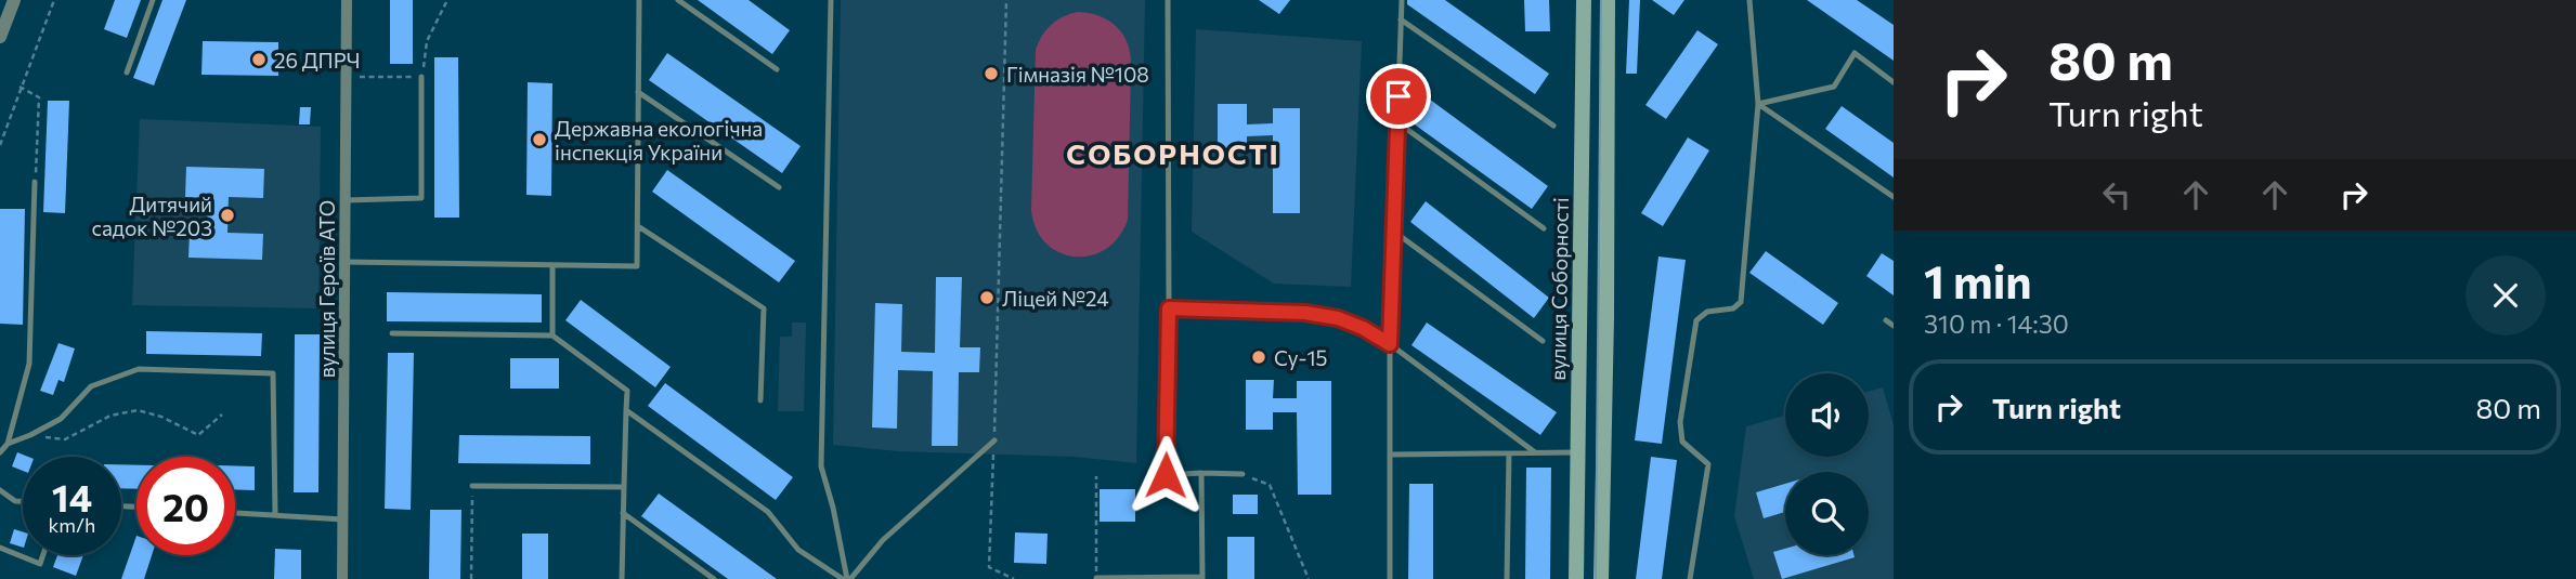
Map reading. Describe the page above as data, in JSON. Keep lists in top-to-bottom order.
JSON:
{
  "streets": {
    "main road": ["вулиця Соборності"],
    "street": ["вулиця Героїв АТО"]
  },
  "districts": ["СОБОРНОСТІ"],
  "places": [
    "26 ДПРЧ",
    "Гімназія №108",
    "Державна екологічна інспекція України",
    "Дитячий садок №203",
    "Ліцей №24",
    "Су-15"
  ],
  "page": {
    "turn": ["80 m", "Turn right"],
    "heading": ["1 min", "310 m · 14:30"],
    "list": [
      {
        "name": "Turn right",
        "value": "80 m"
      }
    ],
    "speed": "14 km/h",
    "limit": "20"
  }
}
